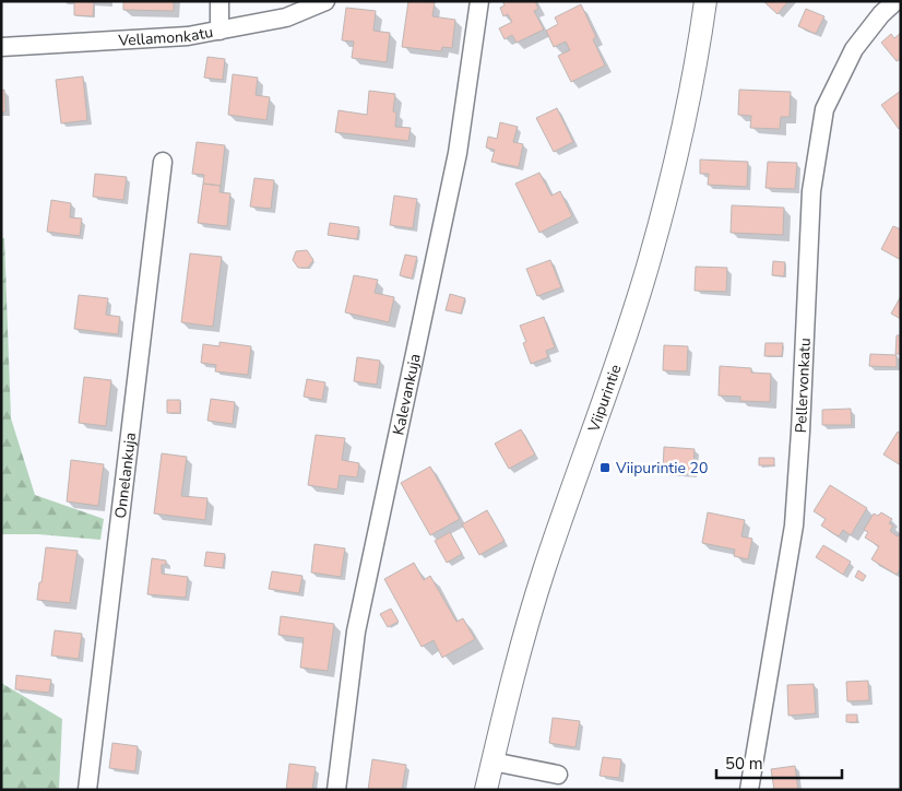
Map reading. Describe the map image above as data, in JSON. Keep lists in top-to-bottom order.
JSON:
{
  "streets": {
    "main road": ["Viipurintie"],
    "street": [
      "Vellamonkatu",
      "Pellervonkatu",
      "Kalevankuja",
      "Onnelankuja"
    ]
  },
  "places": {
    "transit": ["Viipurintie 20"]
  },
  "scale_bar": "50 m"
}
